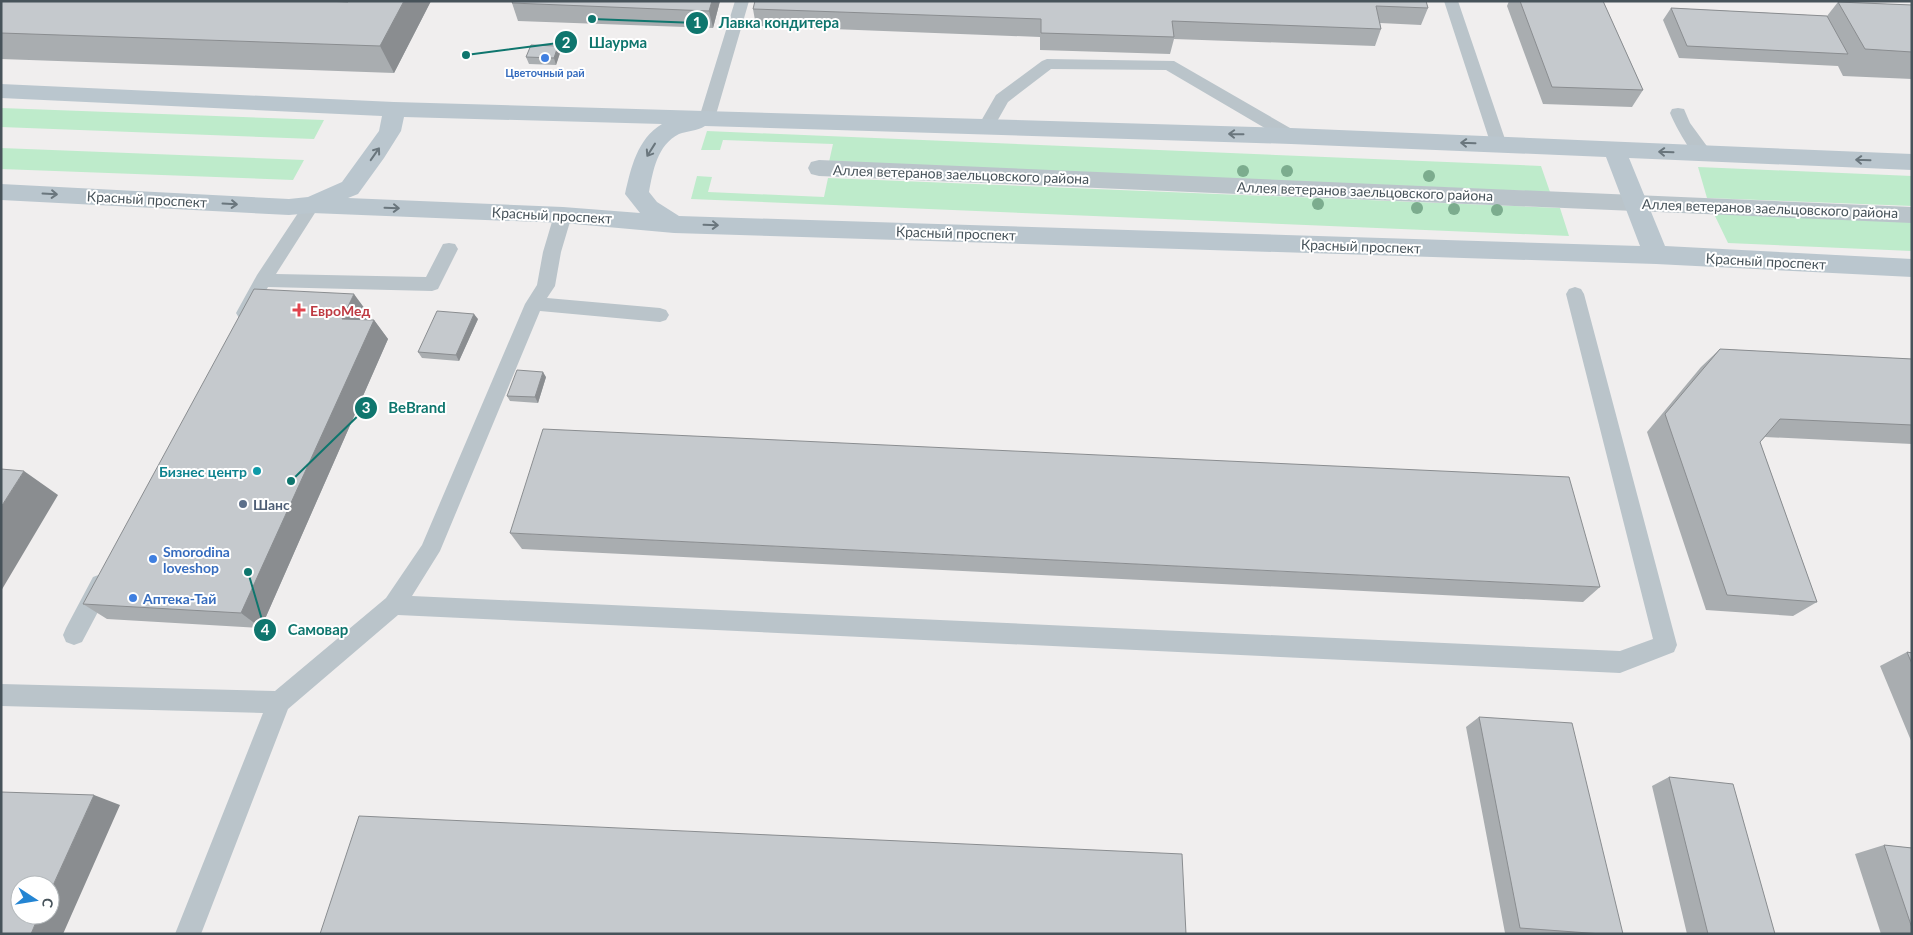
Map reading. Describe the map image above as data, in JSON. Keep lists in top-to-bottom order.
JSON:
{
  "streets": {
    "main road": ["Красный проспект"],
    "street": ["Аллея ветеранов заельцовского района"]
  },
  "places": {
    "other": [
      "Лавка кондитера",
      "Шаурма",
      "Цветочный рай",
      "Бизнес центр",
      "BeBrand",
      "Шанс",
      "Smorodina loveshop",
      "Самовар",
      "Аптека-Тай"
    ],
    "health": ["ЕвроМед"]
  },
  "north": "right"
}
